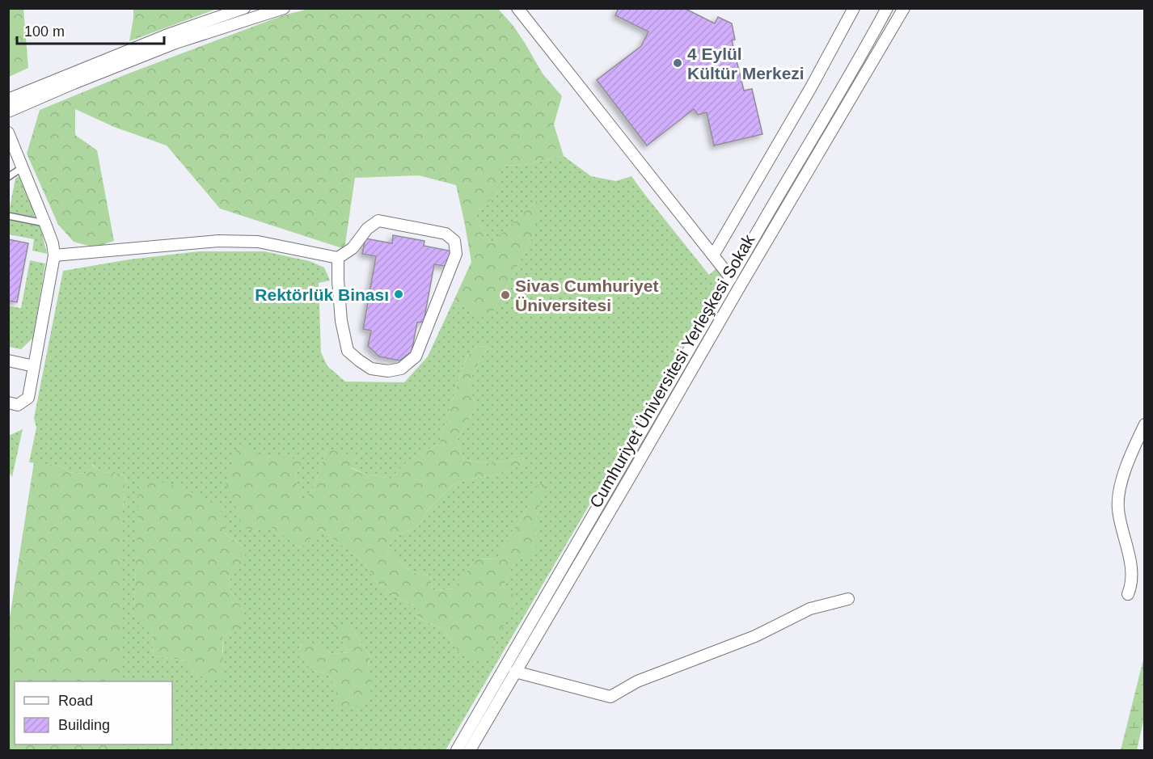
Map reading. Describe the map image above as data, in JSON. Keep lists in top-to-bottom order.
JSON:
{
  "streets": {
    "street": ["Cumhuriyet Üniversitesi Yerleşkesi Sokak"]
  },
  "places": ["4 Eylül Kültür Merkezi", "Rektörlük Binası", "Sivas Cumhuriyet Üniversitesi"],
  "legend": ["Road", "Building"],
  "scale_bar": "100 m"
}
